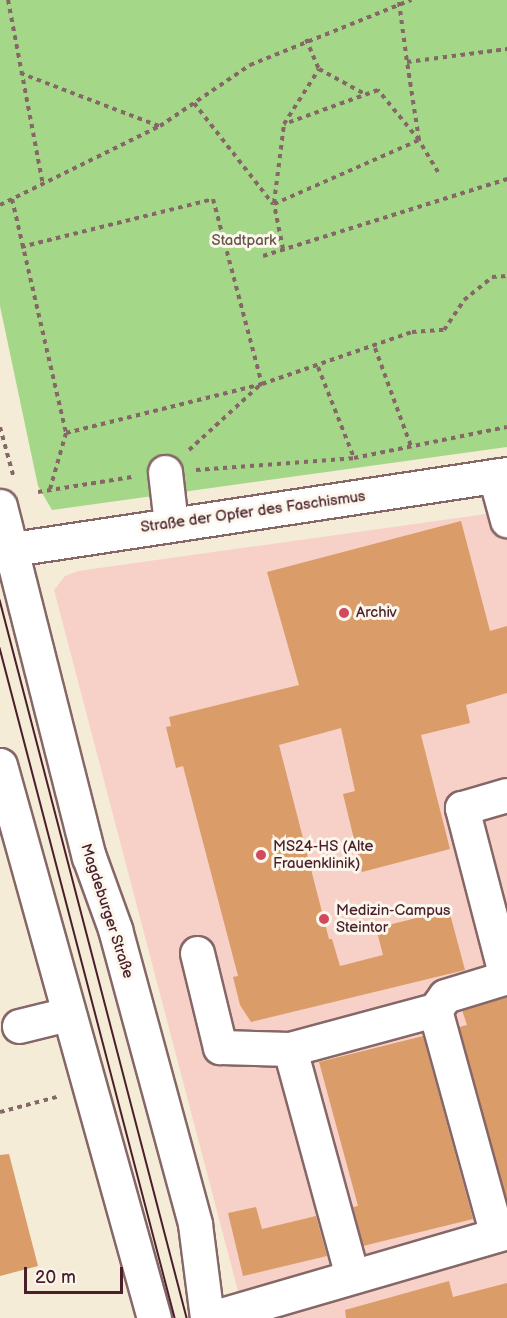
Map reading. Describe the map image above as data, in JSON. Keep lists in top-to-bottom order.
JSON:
{
  "streets": {
    "street": ["Straße der Opfer des Faschismus", "Magdeburger Straße"]
  },
  "crossings": [
    ["Straße der Opfer des Faschismus", "Magdeburger Straße"]
  ],
  "parks": ["Stadtpark"],
  "places": ["Archiv", "MS24-HS (Alte Frauenklinik)", "Medizin-Campus Steintor"],
  "scale_bar": "20 m"
}
